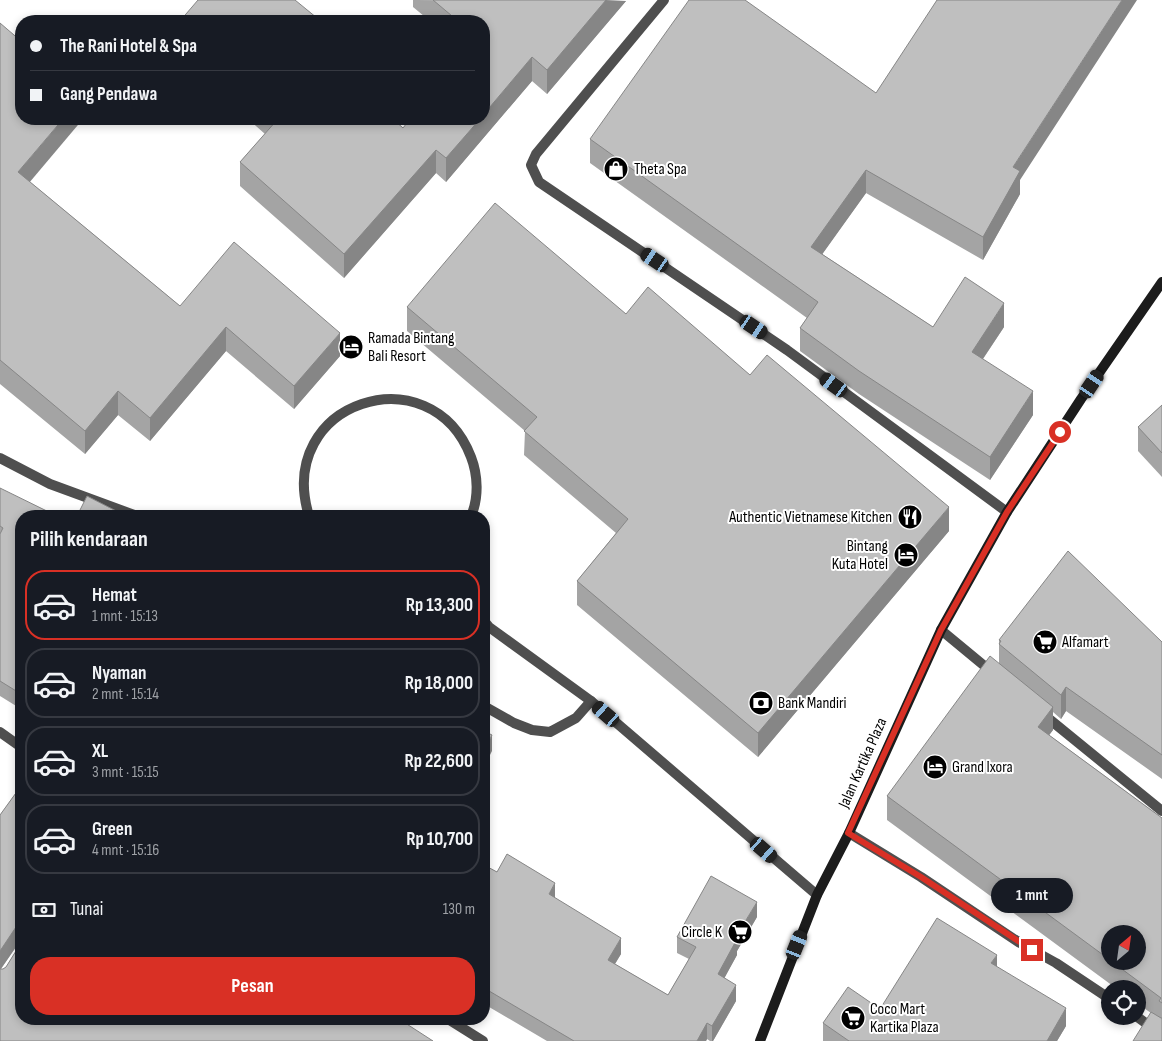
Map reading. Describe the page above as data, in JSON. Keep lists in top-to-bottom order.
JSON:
{
  "streets": {
    "main road": ["Jalan Kartika Plaza"]
  },
  "places": {
    "shop": ["Theta Spa"],
    "hotel": ["Ramada Bintang Bali Resort", "Bintang Kuta Hotel", "Grand Ixora"],
    "restaurant": ["Authentic Vietnamese Kitchen"],
    "supermarket": ["Alfamart", "Circle K", "Coco Mart Kartika Plaza"],
    "bank": ["Bank Mandiri"]
  },
  "north": "top right",
  "page": {
    "banner": ["The Rani Hotel & Spa", "Gang Pendawa"],
    "heading": "Pilih kendaraan",
    "list": [
      {
        "name": "Hemat",
        "note": "1 mnt · 15:13",
        "value": "Rp 13,300"
      },
      {
        "name": "Nyaman",
        "note": "2 mnt · 15:14",
        "value": "Rp 18,000"
      },
      {
        "name": "XL",
        "note": "3 mnt · 15:15",
        "value": "Rp 22,600"
      },
      {
        "name": "Green",
        "note": "4 mnt · 15:16",
        "value": "Rp 10,700"
      }
    ],
    "bubble": "1 mnt",
    "pay": ["Tunai", "130 m"],
    "buttons": "Pesan"
  }
}
